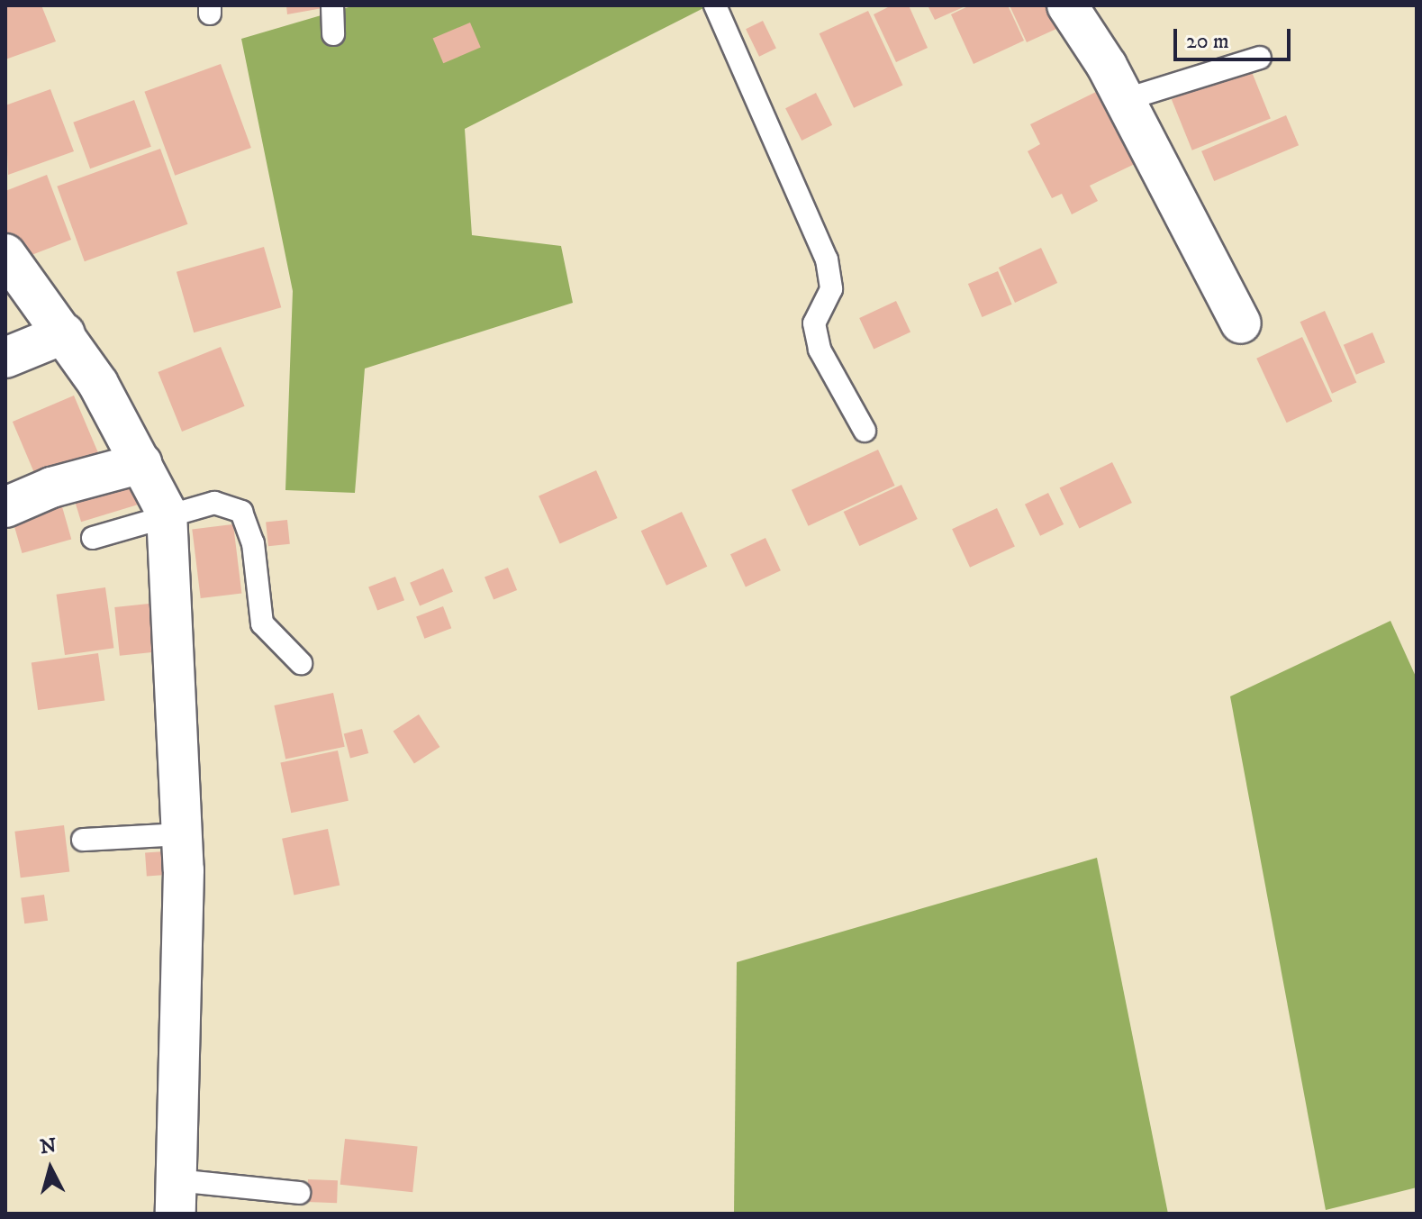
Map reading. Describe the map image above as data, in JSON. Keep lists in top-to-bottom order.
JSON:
{
  "scale_bar": "20 m",
  "north": "top"
}
